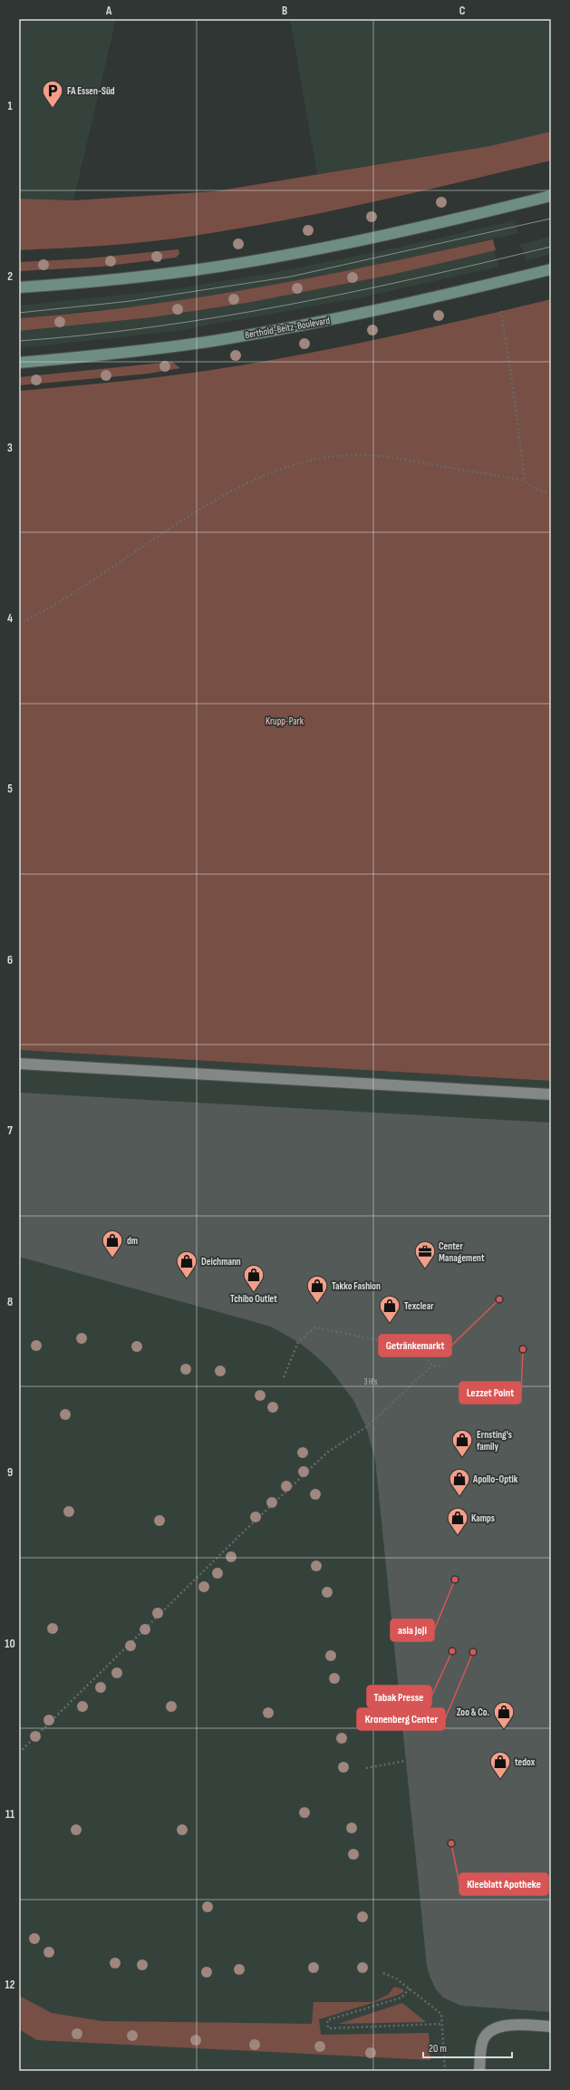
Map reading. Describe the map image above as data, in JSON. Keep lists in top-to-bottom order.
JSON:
{
  "streets": {
    "main road": ["Berthold-Beitz-Boulevard"]
  },
  "parks": ["Krupp-Park"],
  "places": {
    "parking": ["FA Essen-Süd"],
    "shop": [
      "dm",
      "Deichmann",
      "Tchibo Outlet",
      "Takko Fashion",
      "Texclear",
      "Ernsting's family",
      "Apollo-Optik",
      "Kamps",
      "Zoo & Co.",
      "tedox"
    ],
    "office": ["Center Management"],
    "other": [
      "Getränkemarkt",
      "Lezzet Point",
      "asia JoJi",
      "Tabak Presse",
      "Kronenberg Center",
      "Kleeblatt Apotheke"
    ]
  },
  "house_numbers": ["3 H's"],
  "scale_bar": "20 m",
  "grid": {
    "columns": ["A", "B", "C"],
    "rows": [
      "1",
      "2",
      "3",
      "4",
      "5",
      "6",
      "7",
      "8",
      "9",
      "10",
      "11",
      "12"
    ]
  }
}
